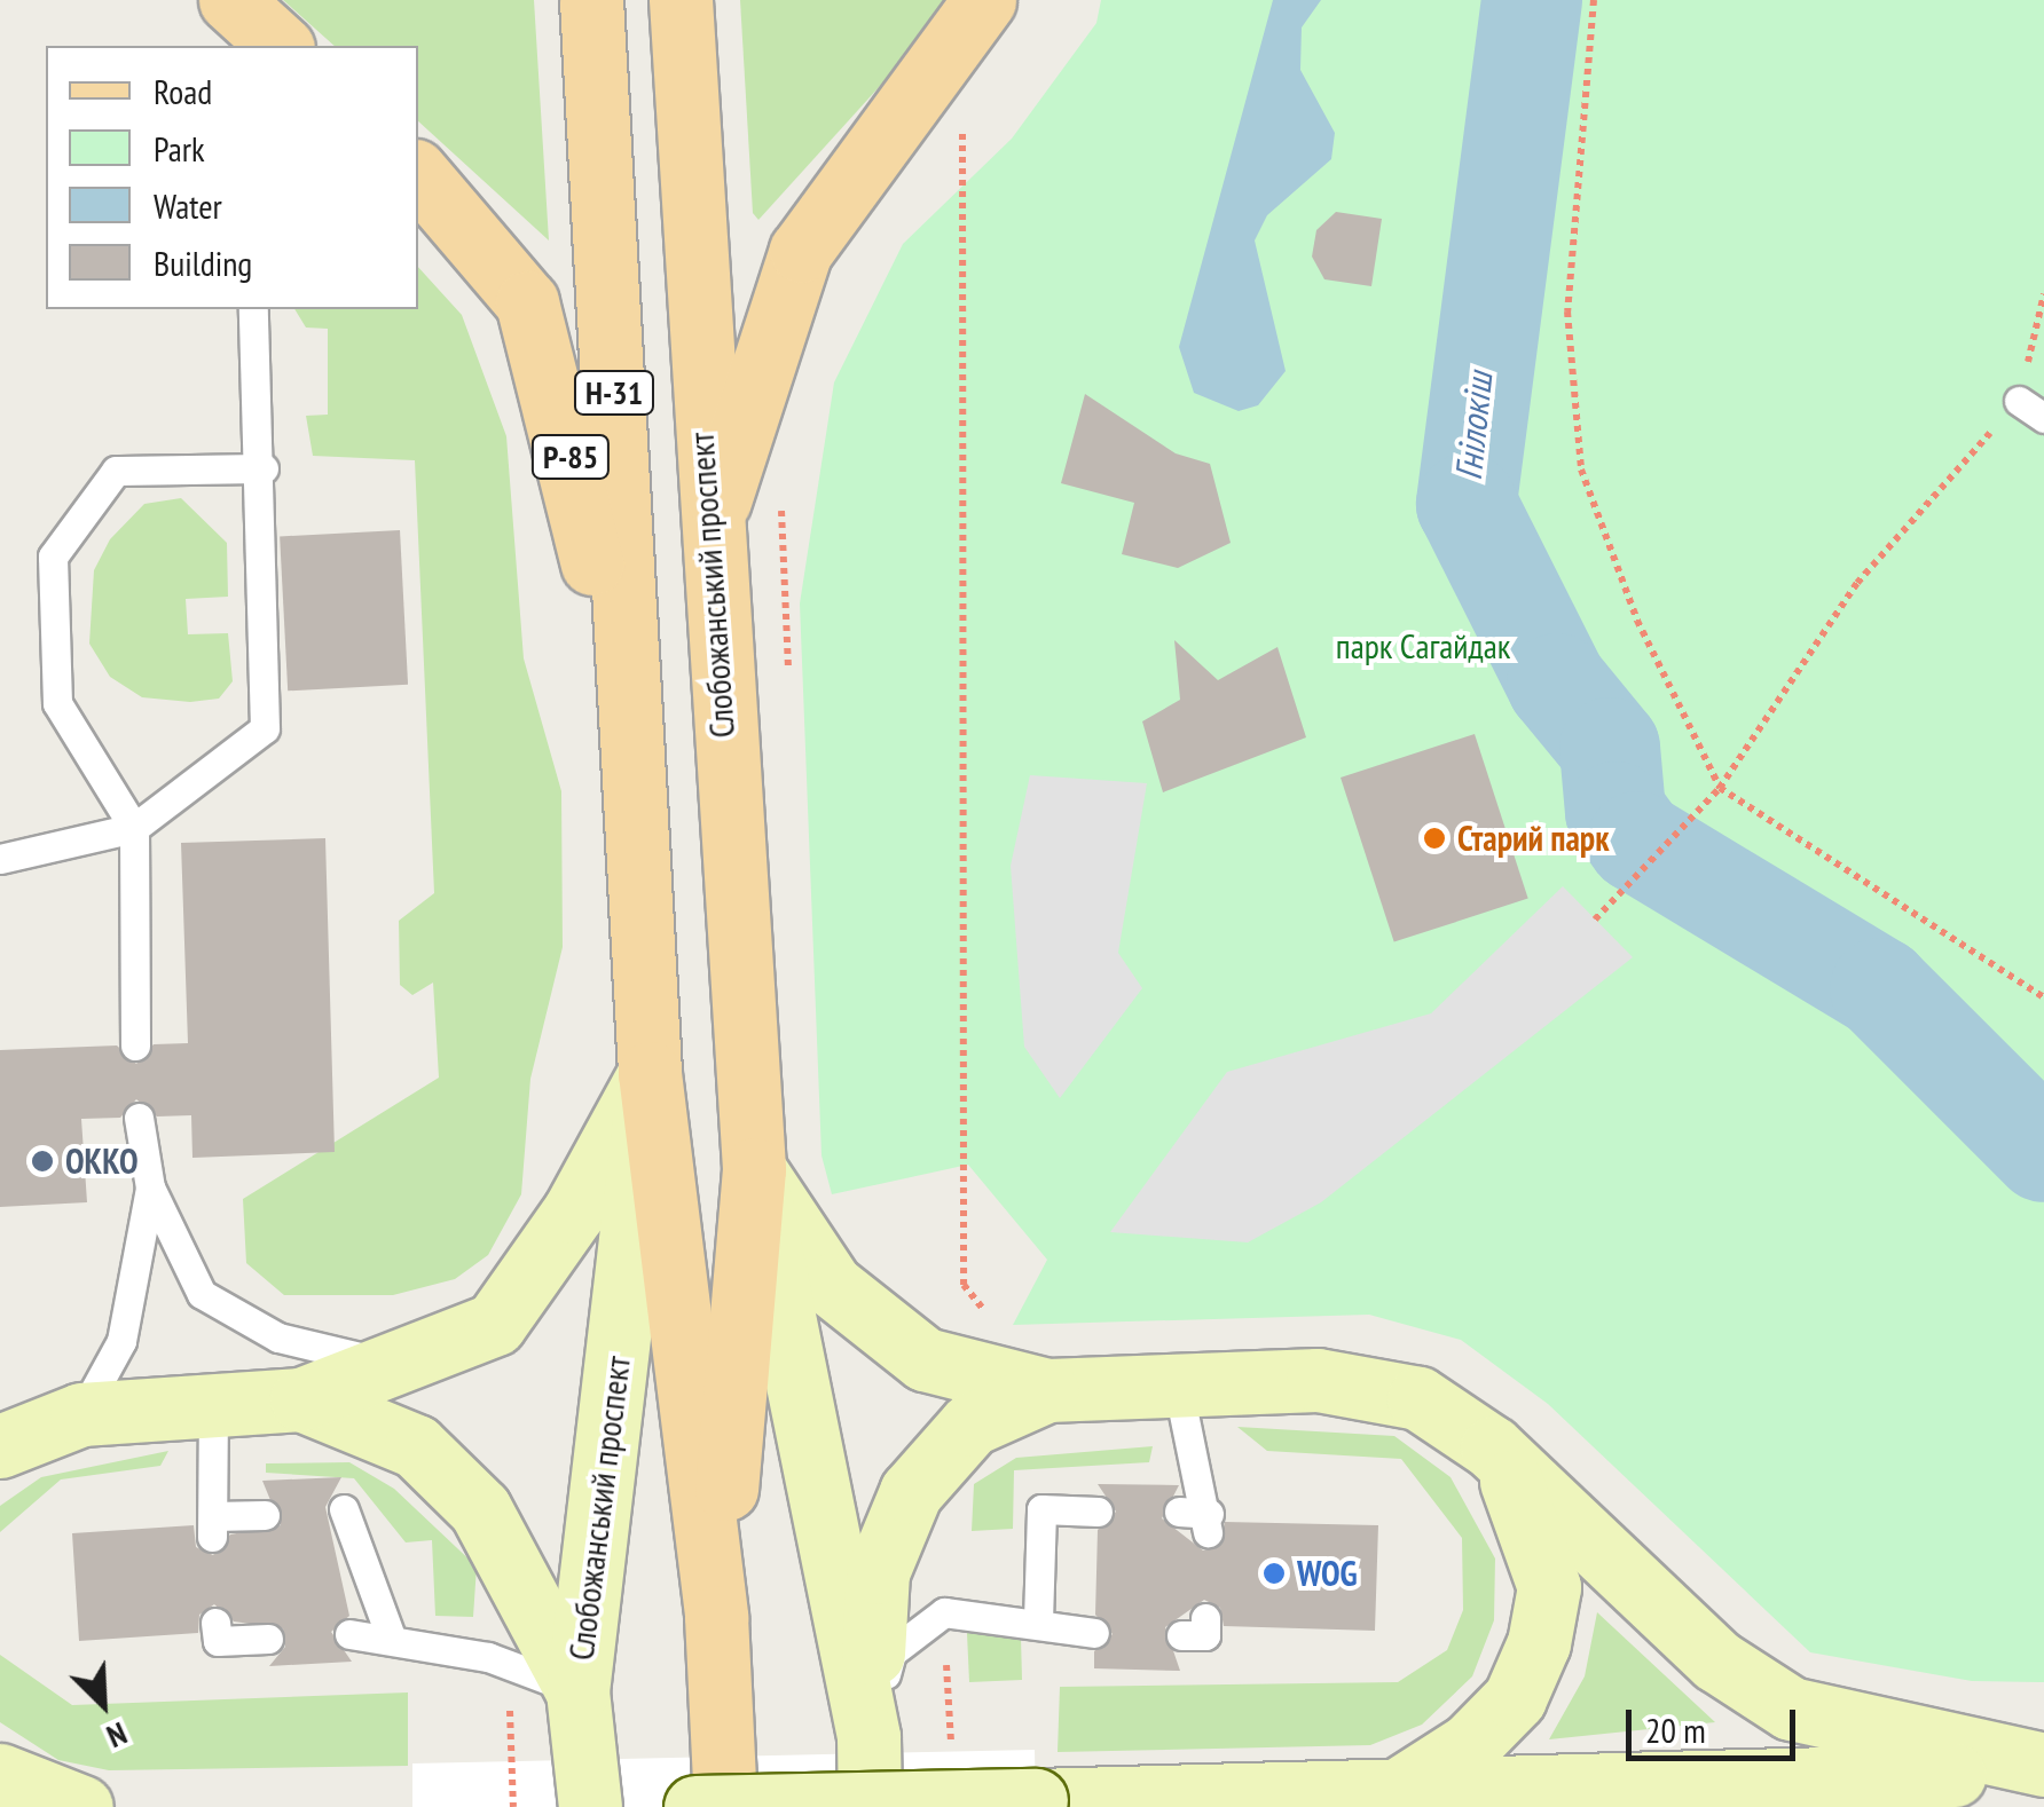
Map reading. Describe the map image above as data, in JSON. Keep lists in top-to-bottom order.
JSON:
{
  "streets": {
    "main road": ["Н-31", "Р-85", "Слобожанський проспект"]
  },
  "crossings": [
    ["Р-85", "Слобожанський проспект"]
  ],
  "water": ["Гнілокіш"],
  "parks": ["парк Сагайдак"],
  "places": ["Старий парк", "ОККО", "WOG"],
  "legend": [
    "Road",
    "Park",
    "Water",
    "Building"
  ],
  "scale_bar": "20 m",
  "north": "bottom right"
}
